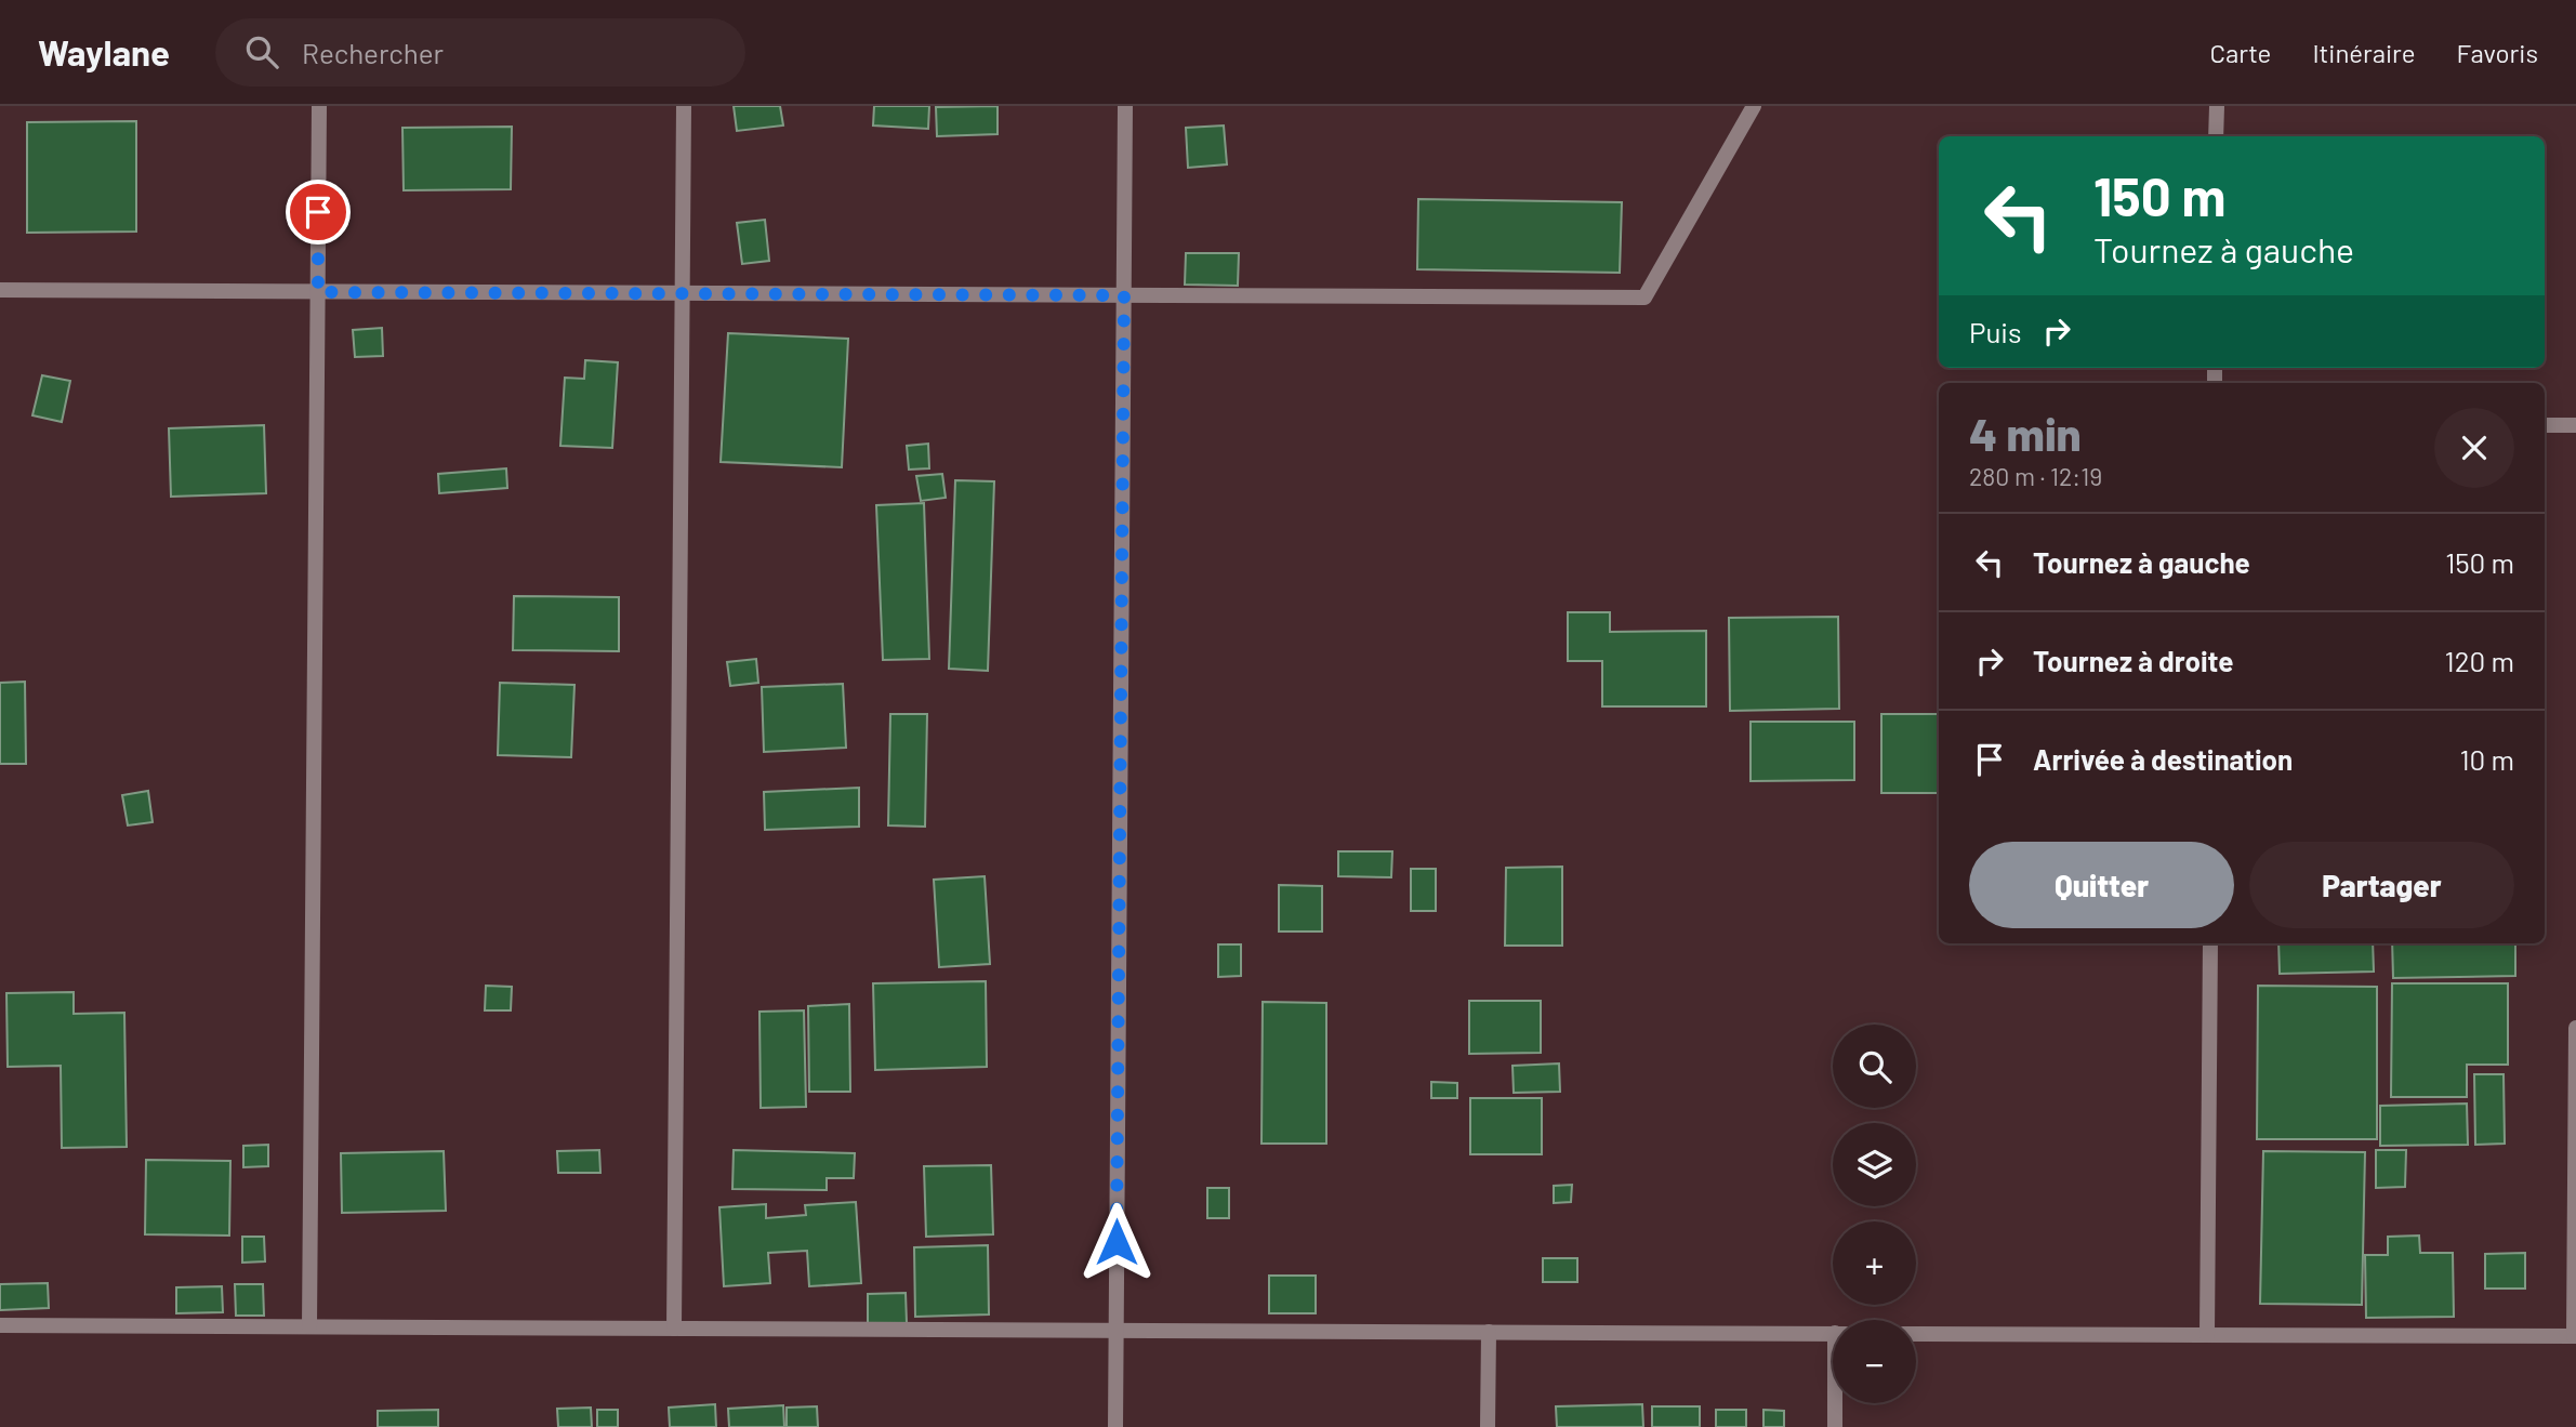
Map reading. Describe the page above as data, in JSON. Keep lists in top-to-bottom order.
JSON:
{
  "page": {
    "header": "Waylane",
    "search": "Rechercher",
    "nav": ["Carte", "Itinéraire", "Favoris"],
    "turn": ["150 m", "Tournez à gauche"],
    "then": "Puis",
    "heading": ["4 min", "280 m · 12:19"],
    "list": [
      {
        "name": "Tournez à gauche",
        "value": "150 m"
      },
      {
        "name": "Tournez à droite",
        "value": "120 m"
      },
      {
        "name": "Arrivée à destination",
        "value": "10 m"
      }
    ],
    "buttons": ["Quitter", "Partager"],
    "map_buttons": ["+", "−"]
  }
}
